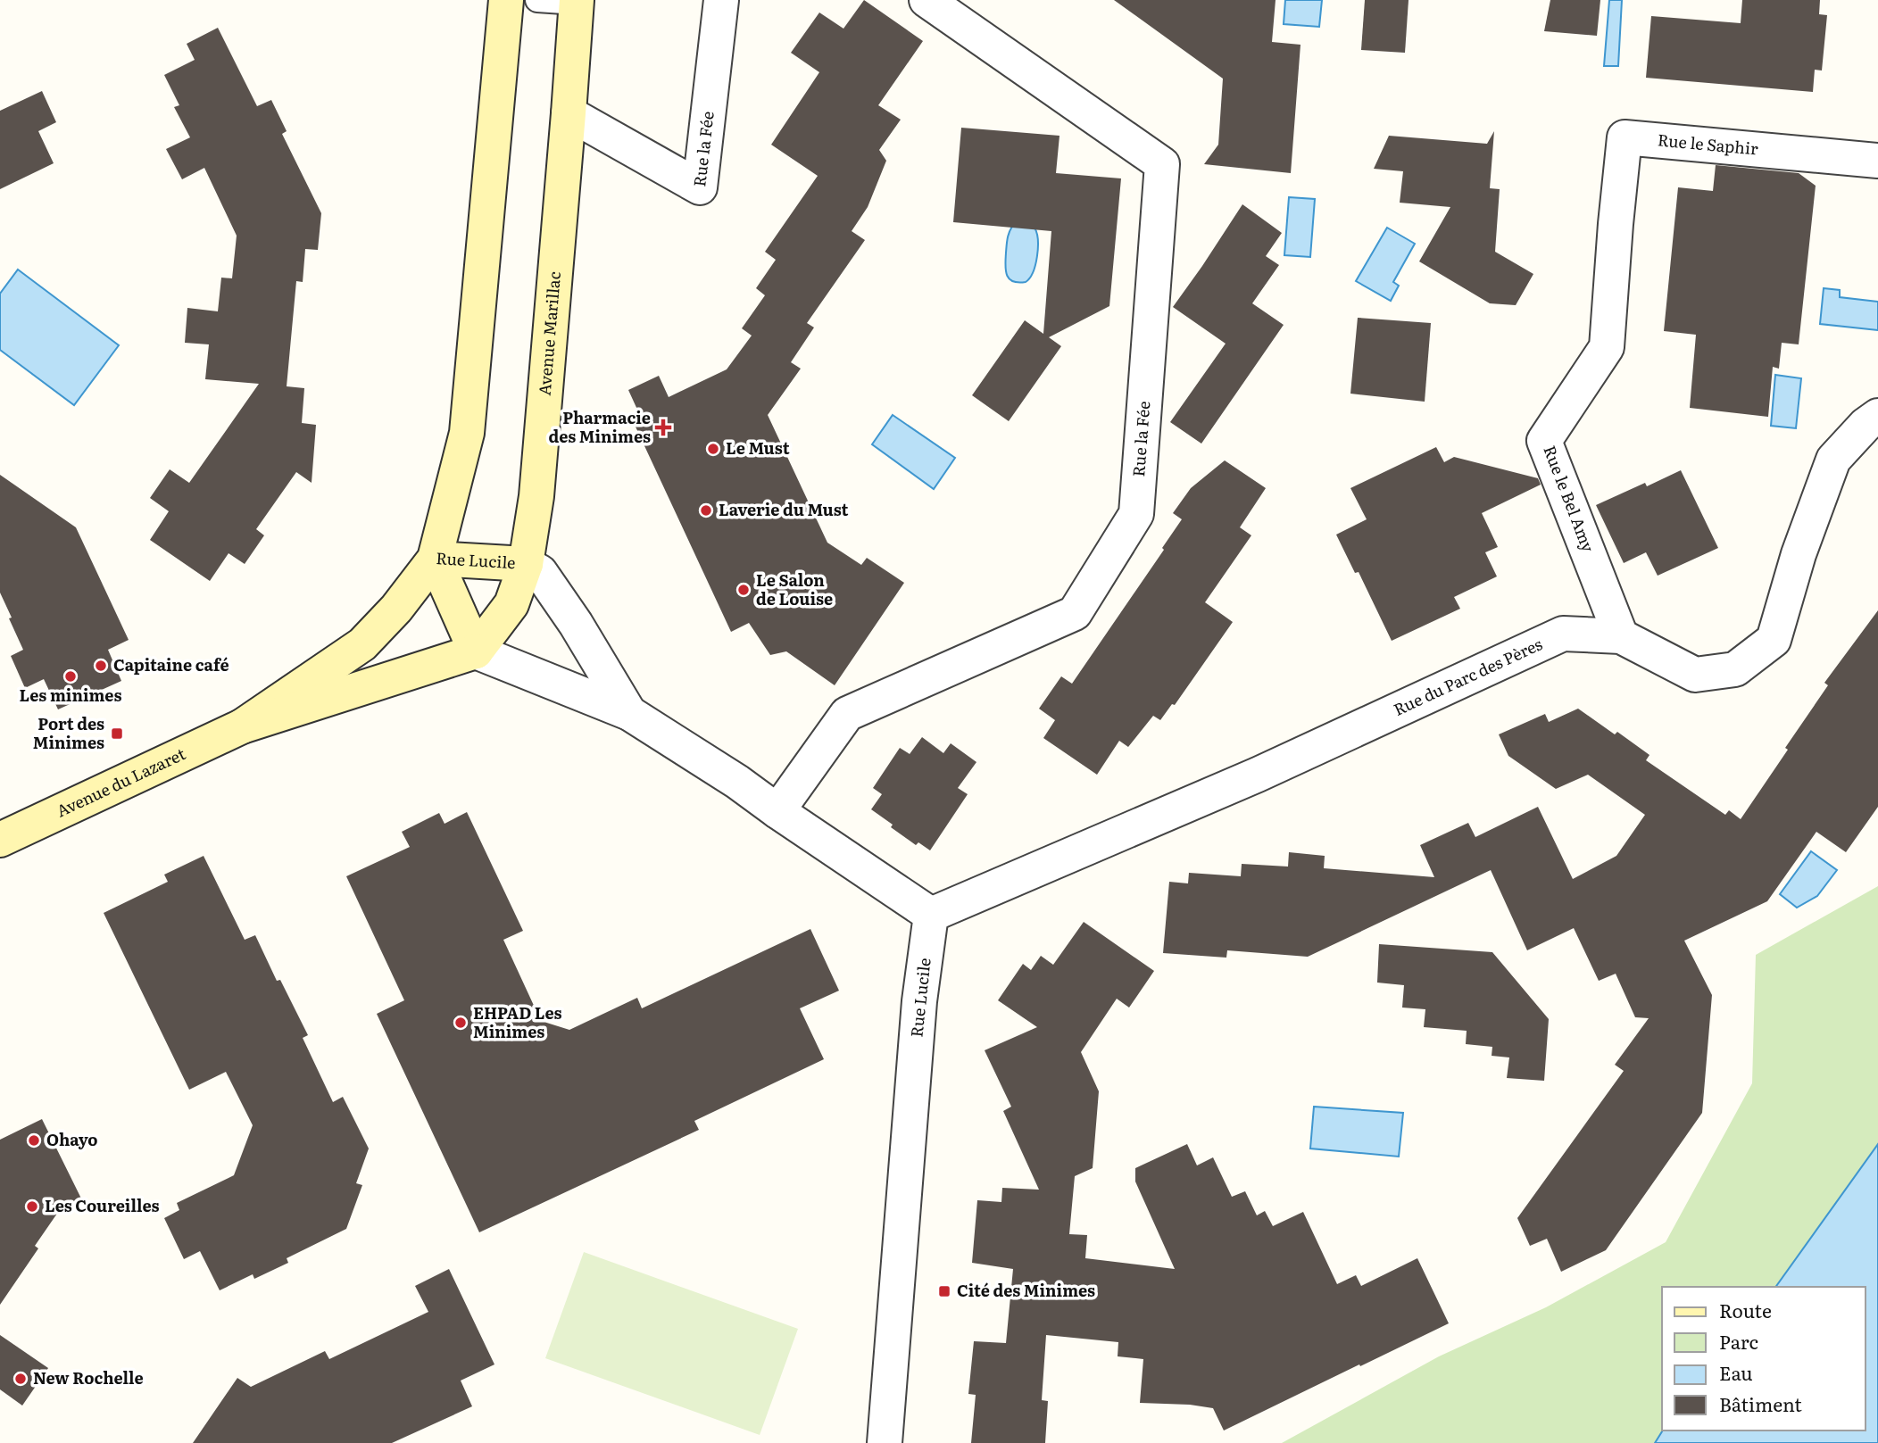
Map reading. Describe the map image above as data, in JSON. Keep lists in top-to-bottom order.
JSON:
{
  "streets": {
    "street": [
      "Rue la Fée",
      "Rue le Saphir",
      "Avenue Marillac",
      "Rue le Bel Amy",
      "Rue Lucile",
      "Rue du Parc des Pères",
      "Avenue du Lazaret"
    ]
  },
  "crossings": [
    ["Rue la Fée", "Avenue Marillac"],
    ["Rue la Fée", "Rue Lucile"],
    ["Rue le Saphir", "Rue le Bel Amy"],
    ["Avenue Marillac", "Rue Lucile"],
    ["Avenue Marillac", "Avenue du Lazaret"],
    ["Rue le Bel Amy", "Rue du Parc des Pères"],
    ["Rue Lucile", "Rue du Parc des Pères"],
    ["Rue Lucile", "Avenue du Lazaret"]
  ],
  "places": {
    "health": ["Pharmacie des Minimes"],
    "other": [
      "Le Must",
      "Laverie du Must",
      "Le Salon de Louise",
      "Capitaine café",
      "Les minimes",
      "EHPAD Les Minimes",
      "Ohayo",
      "Les Coureilles",
      "New Rochelle"
    ],
    "transit": ["Port des Minimes", "Cité des Minimes"]
  },
  "legend": [
    "Route",
    "Parc",
    "Eau",
    "Bâtiment"
  ]
}
